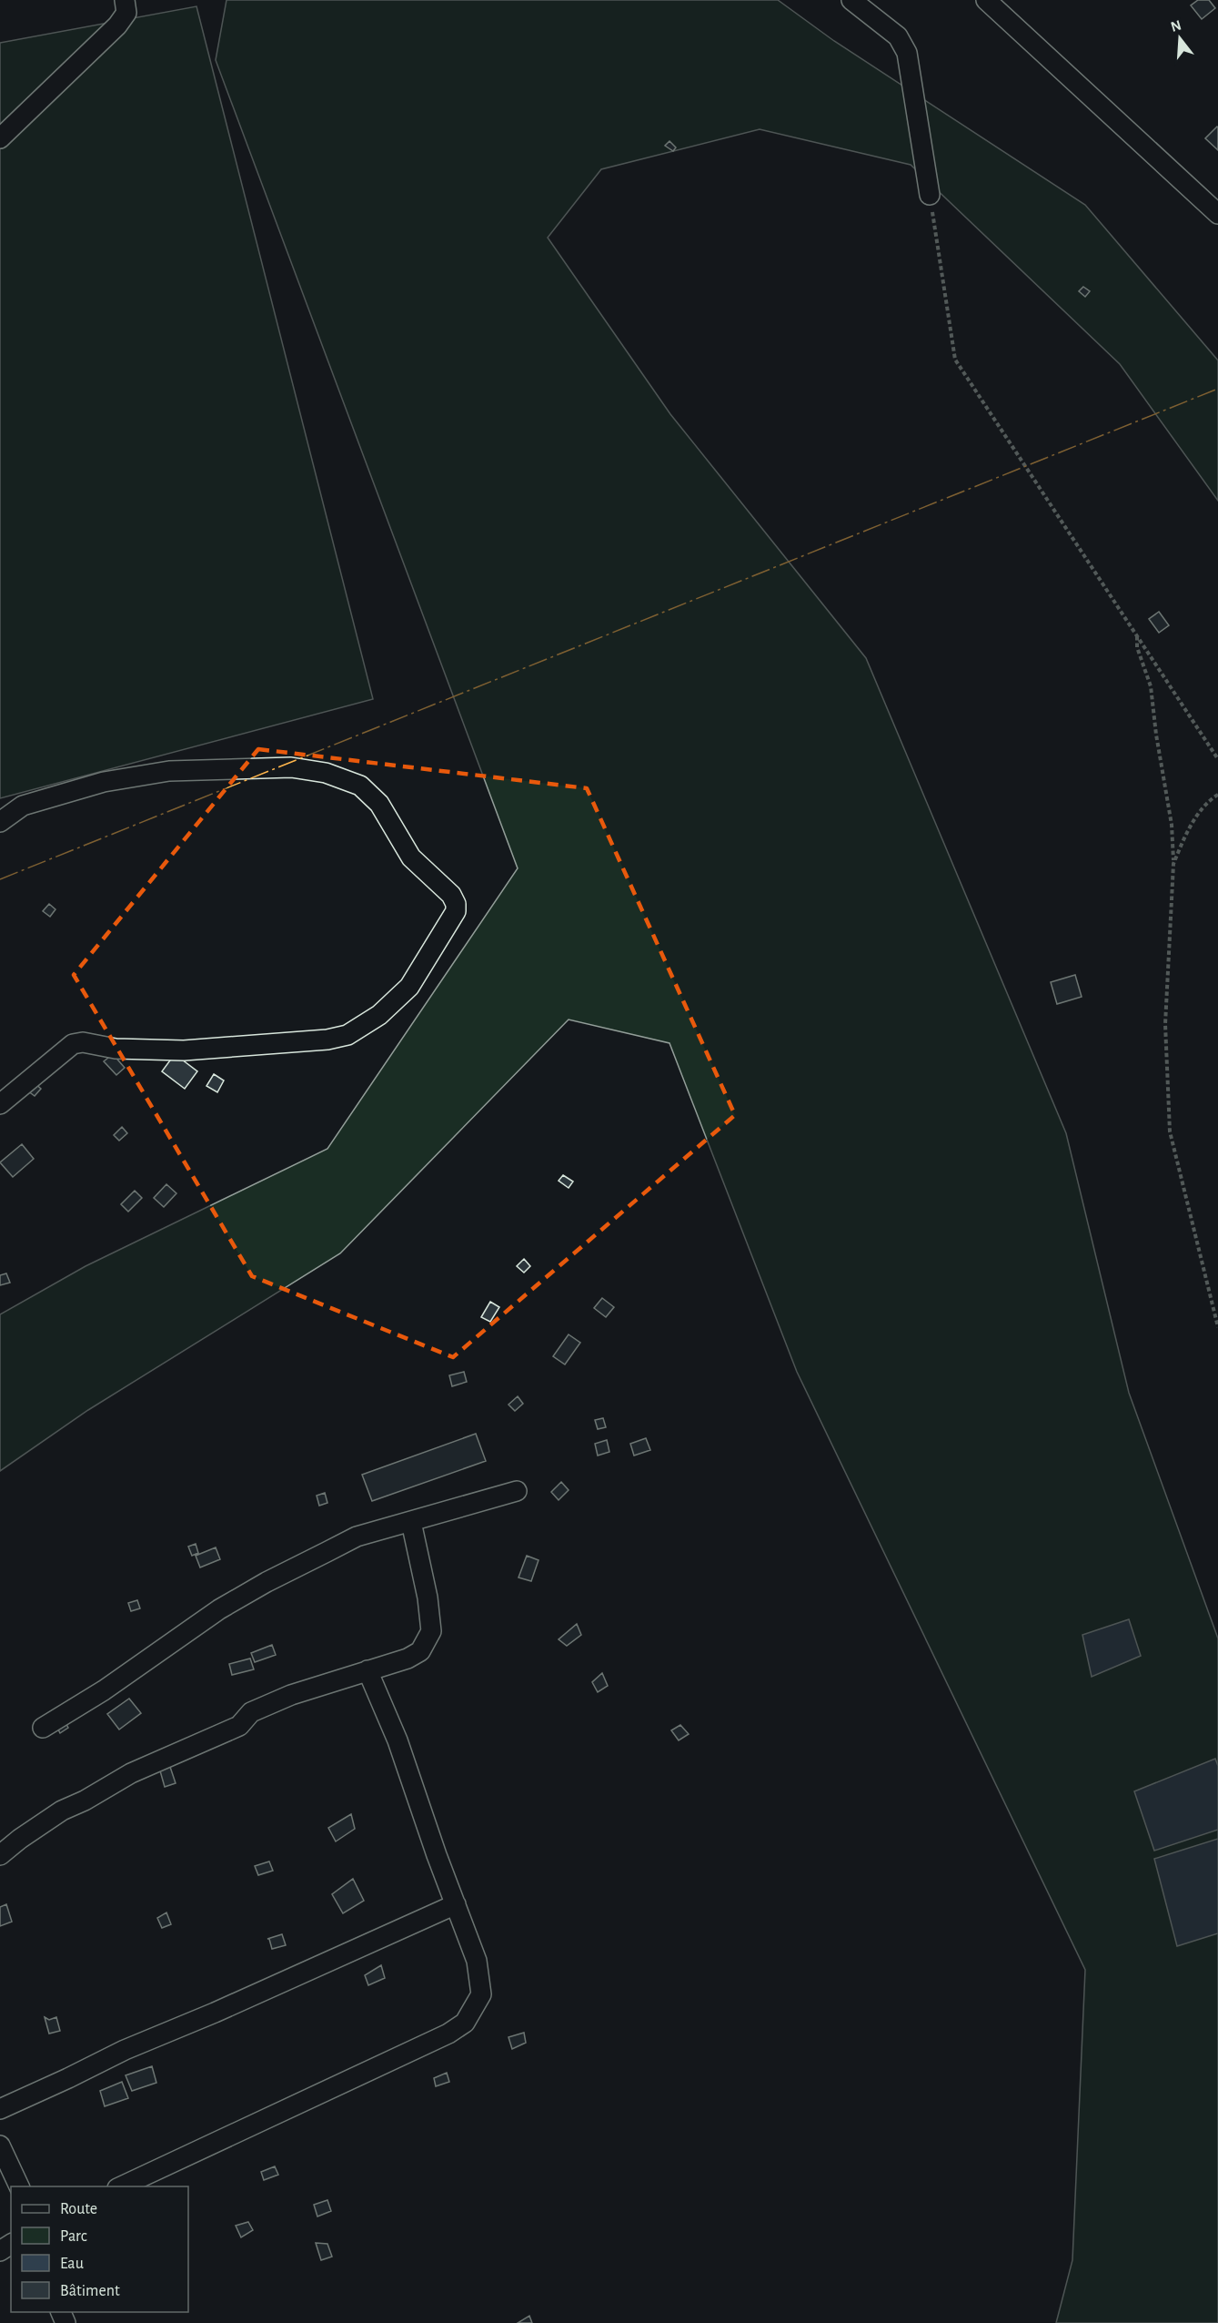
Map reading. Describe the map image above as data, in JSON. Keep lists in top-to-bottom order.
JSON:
{
  "legend": [
    "Route",
    "Parc",
    "Eau",
    "Bâtiment"
  ],
  "north": "top"
}
